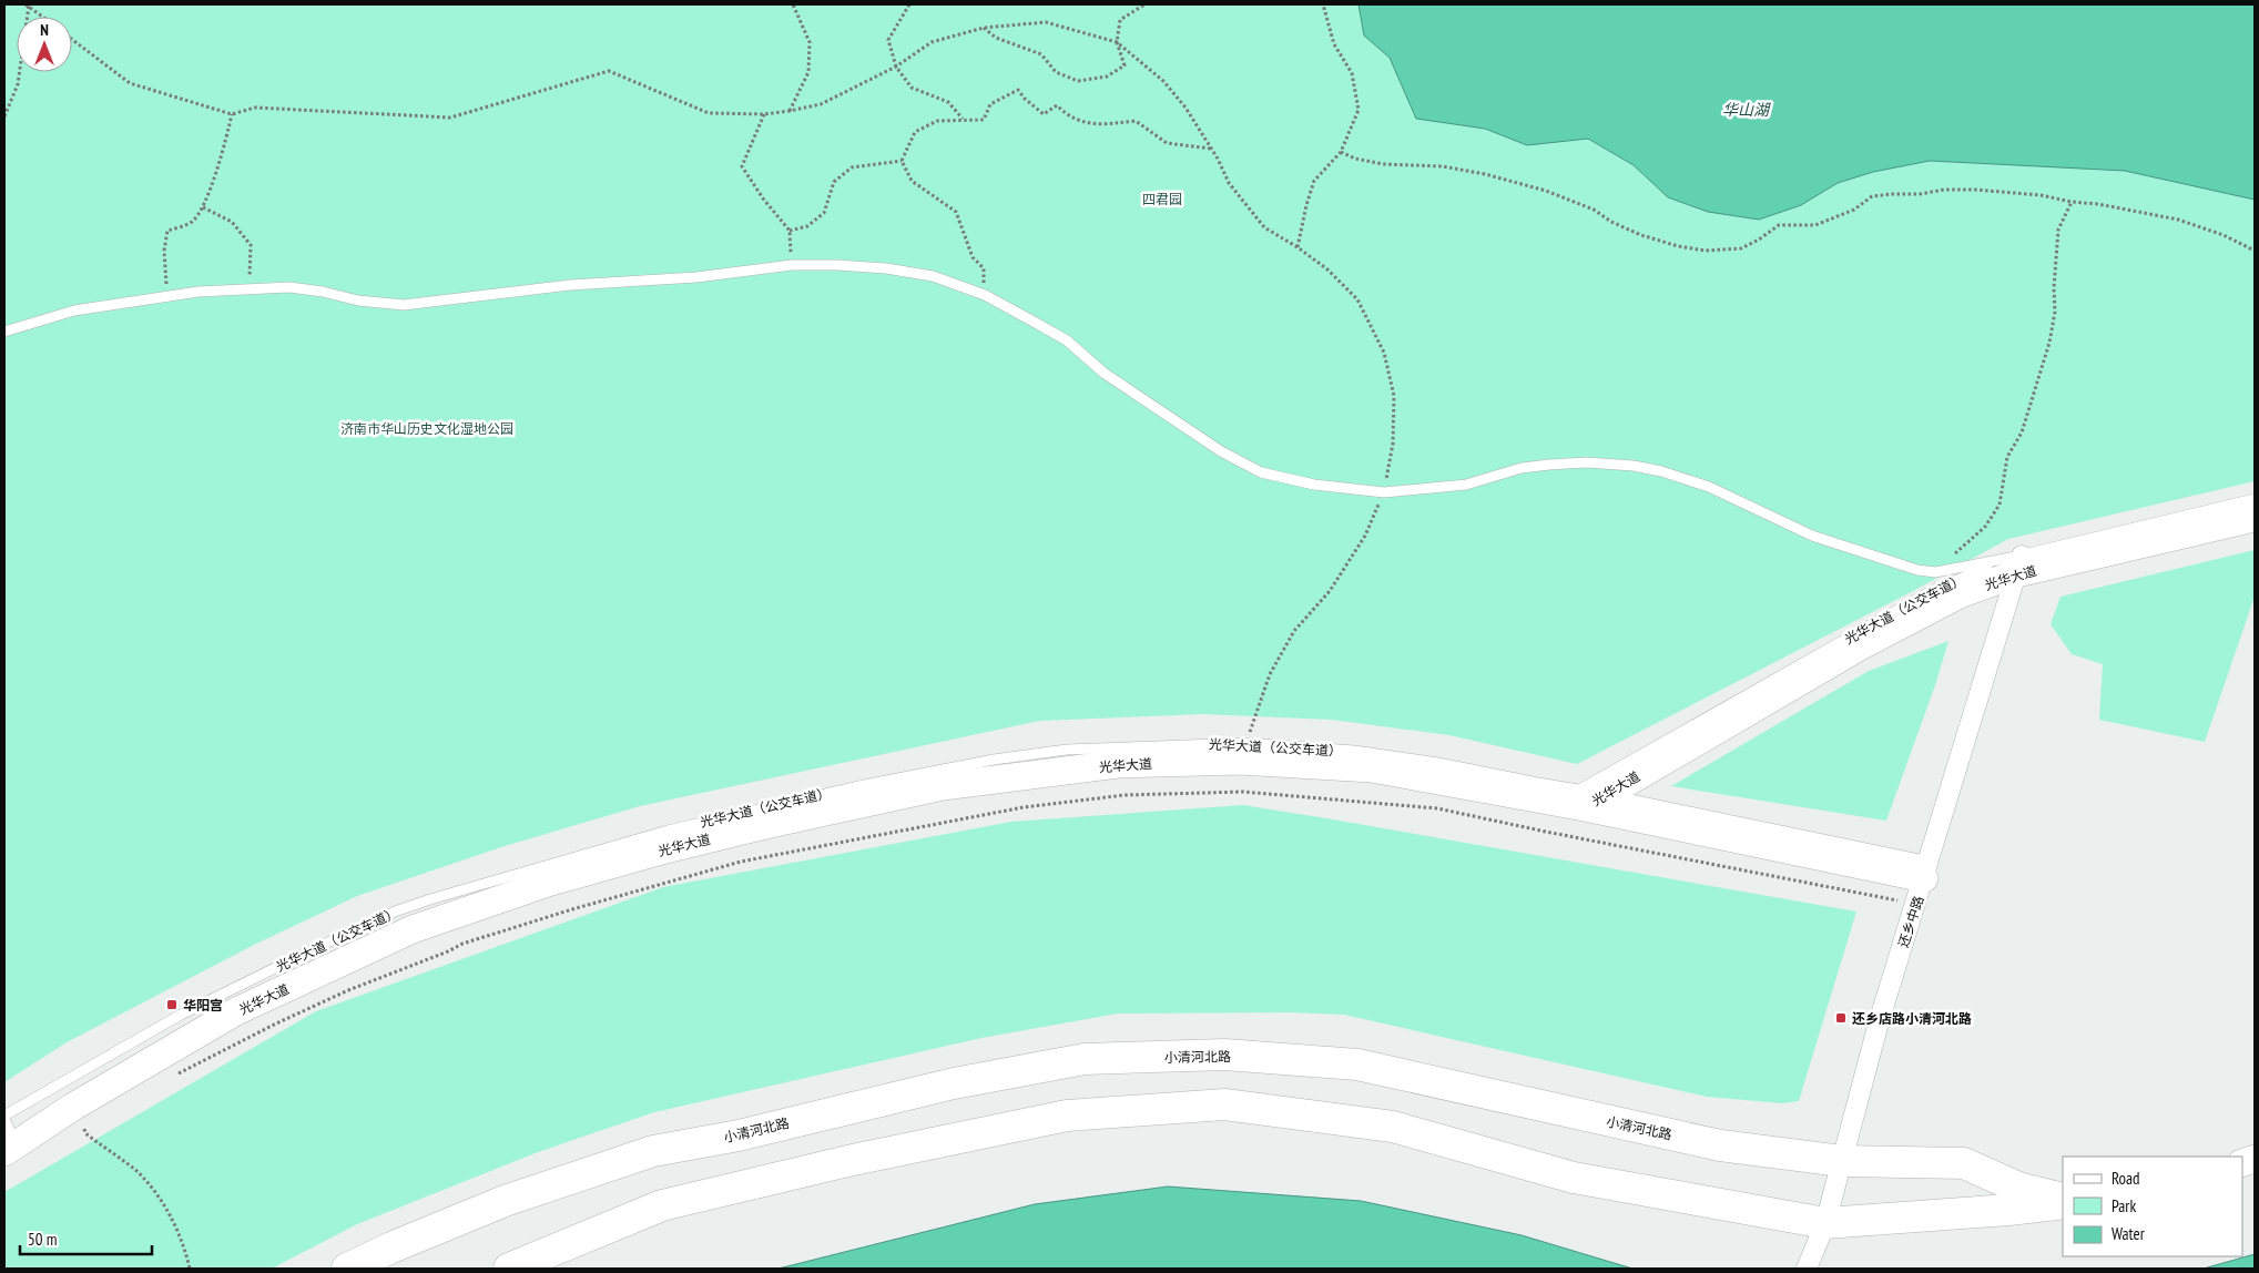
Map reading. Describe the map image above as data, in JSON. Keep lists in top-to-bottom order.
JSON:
{
  "streets": {
    "main road": ["光华大道", "小清河北路"],
    "street": ["还乡中路"],
    "lane": ["光华大道（公交车道）"]
  },
  "crossings": [
    ["光华大道", "光华大道（公交车道）"],
    ["光华大道", "还乡中路"],
    ["还乡中路", "小清河北路"]
  ],
  "water": ["华山湖"],
  "parks": ["四君园", "济南市华山历史文化湿地公园"],
  "places": {
    "transit": ["华阳宫", "还乡店路小清河北路"]
  },
  "legend": ["Road", "Park", "Water"],
  "scale_bar": "50 m",
  "north": "top"
}
